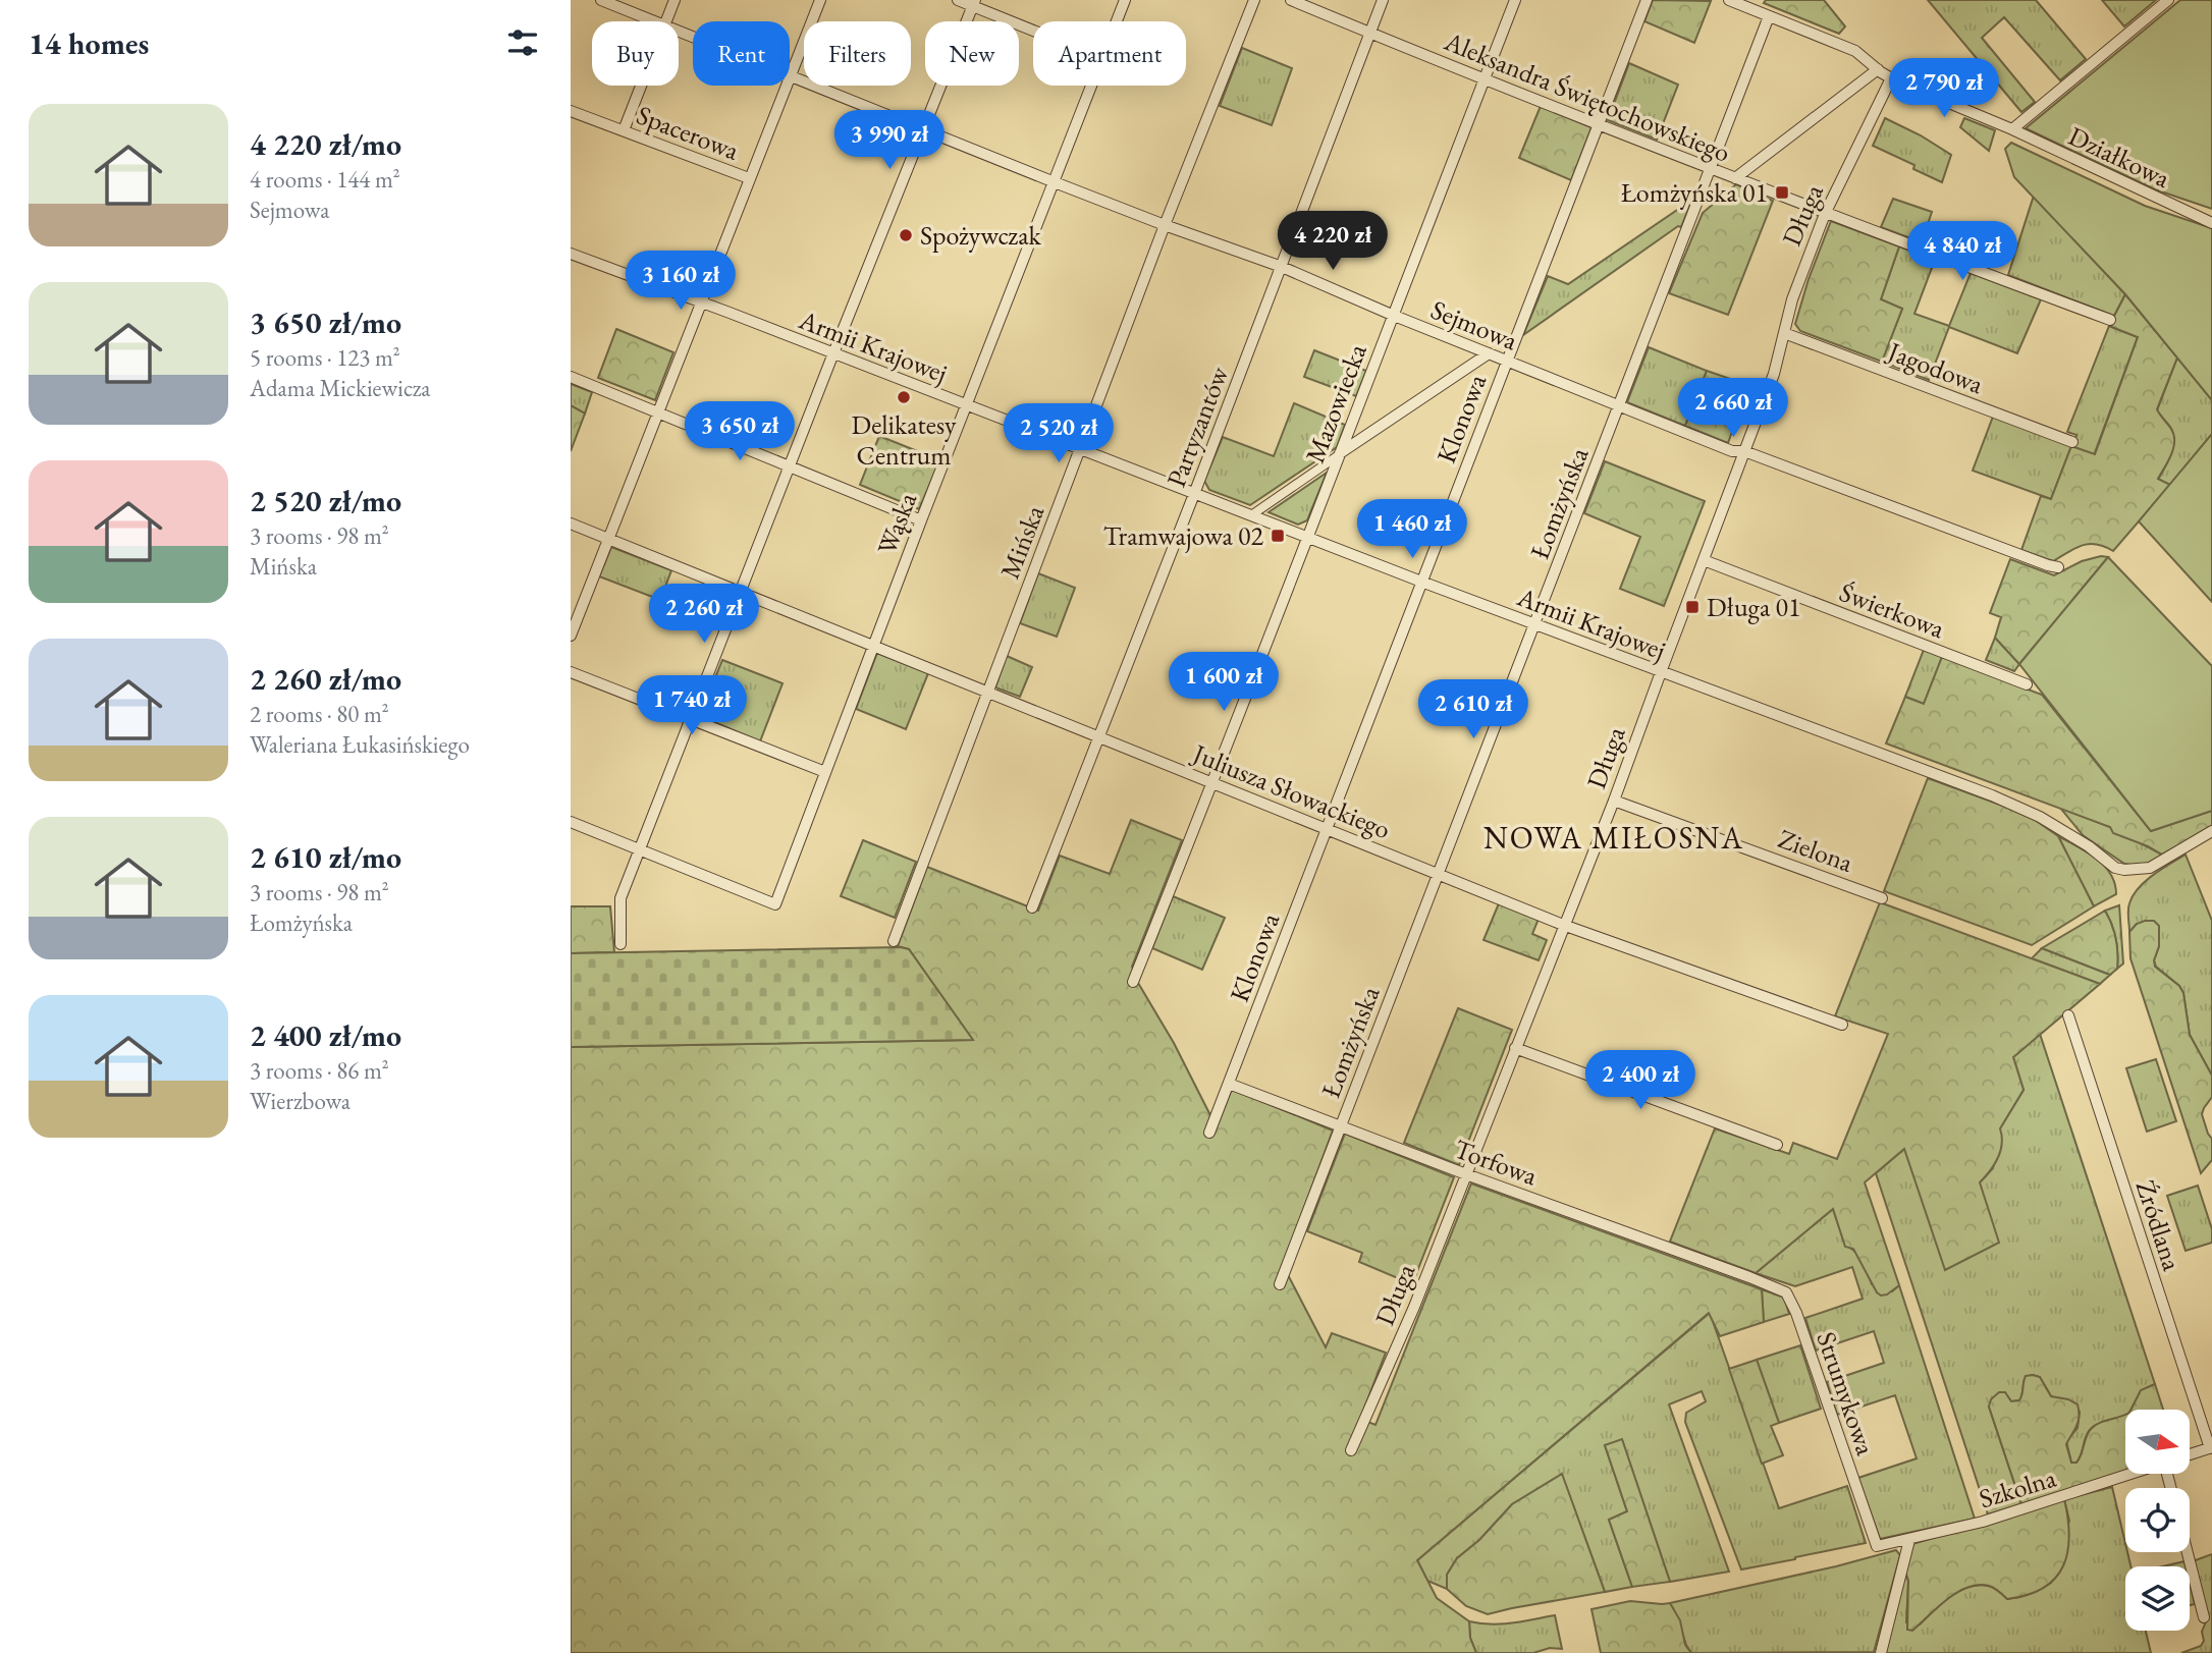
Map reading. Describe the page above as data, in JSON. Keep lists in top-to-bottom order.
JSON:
{
  "streets": {
    "street": [
      "Aleksandra Świętochowskiego",
      "Spacerowa",
      "Działkowa",
      "Długa",
      "Sejmowa",
      "Armii Krajowej",
      "Jagodowa",
      "Mazowiecka",
      "Klonowa",
      "Partyzantów",
      "Łomżyńska",
      "Wąska",
      "Mińska",
      "Świerkowa",
      "Juliusza Słowackiego",
      "Zielona",
      "Torfowa",
      "Źródlana",
      "Strumykowa",
      "Szkolna"
    ]
  },
  "crossings": [
    ["Aleksandra Świętochowskiego", "Długa"],
    ["Aleksandra Świętochowskiego", "Mazowiecka"],
    ["Aleksandra Świętochowskiego", "Klonowa"],
    ["Aleksandra Świętochowskiego", "Partyzantów"],
    ["Aleksandra Świętochowskiego", "Łomżyńska"],
    ["Działkowa", "Długa"],
    ["Działkowa", "Łomżyńska"],
    ["Długa", "Sejmowa"],
    ["Długa", "Armii Krajowej"],
    ["Długa", "Jagodowa"],
    ["Długa", "Świerkowa"],
    ["Długa", "Juliusza Słowackiego"],
    ["Długa", "Zielona"],
    ["Długa", "Torfowa"],
    ["Sejmowa", "Mazowiecka"],
    ["Sejmowa", "Klonowa"],
    ["Sejmowa", "Partyzantów"],
    ["Sejmowa", "Łomżyńska"],
    ["Sejmowa", "Wąska"],
    ["Sejmowa", "Mińska"],
    ["Armii Krajowej", "Mazowiecka"],
    ["Armii Krajowej", "Klonowa"],
    ["Armii Krajowej", "Partyzantów"],
    ["Armii Krajowej", "Łomżyńska"],
    ["Armii Krajowej", "Wąska"],
    ["Armii Krajowej", "Mińska"],
    ["Mazowiecka", "Juliusza Słowackiego"],
    ["Klonowa", "Juliusza Słowackiego"],
    ["Klonowa", "Torfowa"],
    ["Partyzantów", "Juliusza Słowackiego"],
    ["Łomżyńska", "Juliusza Słowackiego"],
    ["Łomżyńska", "Torfowa"],
    ["Wąska", "Juliusza Słowackiego"],
    ["Mińska", "Juliusza Słowackiego"],
    ["Torfowa", "Strumykowa"],
    ["Strumykowa", "Szkolna"]
  ],
  "districts": ["NOWA MIŁOSNA"],
  "places": {
    "transit": ["Łomżyńska 01", "Tramwajowa 02", "Długa 01"],
    "other": ["Spożywczak", "Delikatesy Centrum"]
  },
  "north": "right",
  "page": {
    "heading": "14 homes",
    "chip": [
      "Buy",
      "Rent",
      "Filters",
      "New",
      "Apartment"
    ],
    "price": [
      "2 790 zł",
      "3 990 zł",
      "4 220 zł",
      "4 840 zł",
      "3 160 zł",
      "2 660 zł",
      "3 650 zł",
      "2 520 zł",
      "1 460 zł",
      "2 260 zł",
      "1 600 zł",
      "1 740 zł",
      "2 610 zł",
      "2 400 zł"
    ],
    "list": [
      {
        "name": "4 220 zł/mo",
        "note": "4 rooms · 144 m² · Sejmowa"
      },
      {
        "name": "3 650 zł/mo",
        "note": "5 rooms · 123 m² · Adama Mickiewicza"
      },
      {
        "name": "2 520 zł/mo",
        "note": "3 rooms · 98 m² · Mińska"
      },
      {
        "name": "2 260 zł/mo",
        "note": "2 rooms · 80 m² · Waleriana Łukasińskiego"
      },
      {
        "name": "2 610 zł/mo",
        "note": "3 rooms · 98 m² · Łomżyńska"
      },
      {
        "name": "2 400 zł/mo",
        "note": "3 rooms · 86 m² · Wierzbowa"
      }
    ]
  }
}
